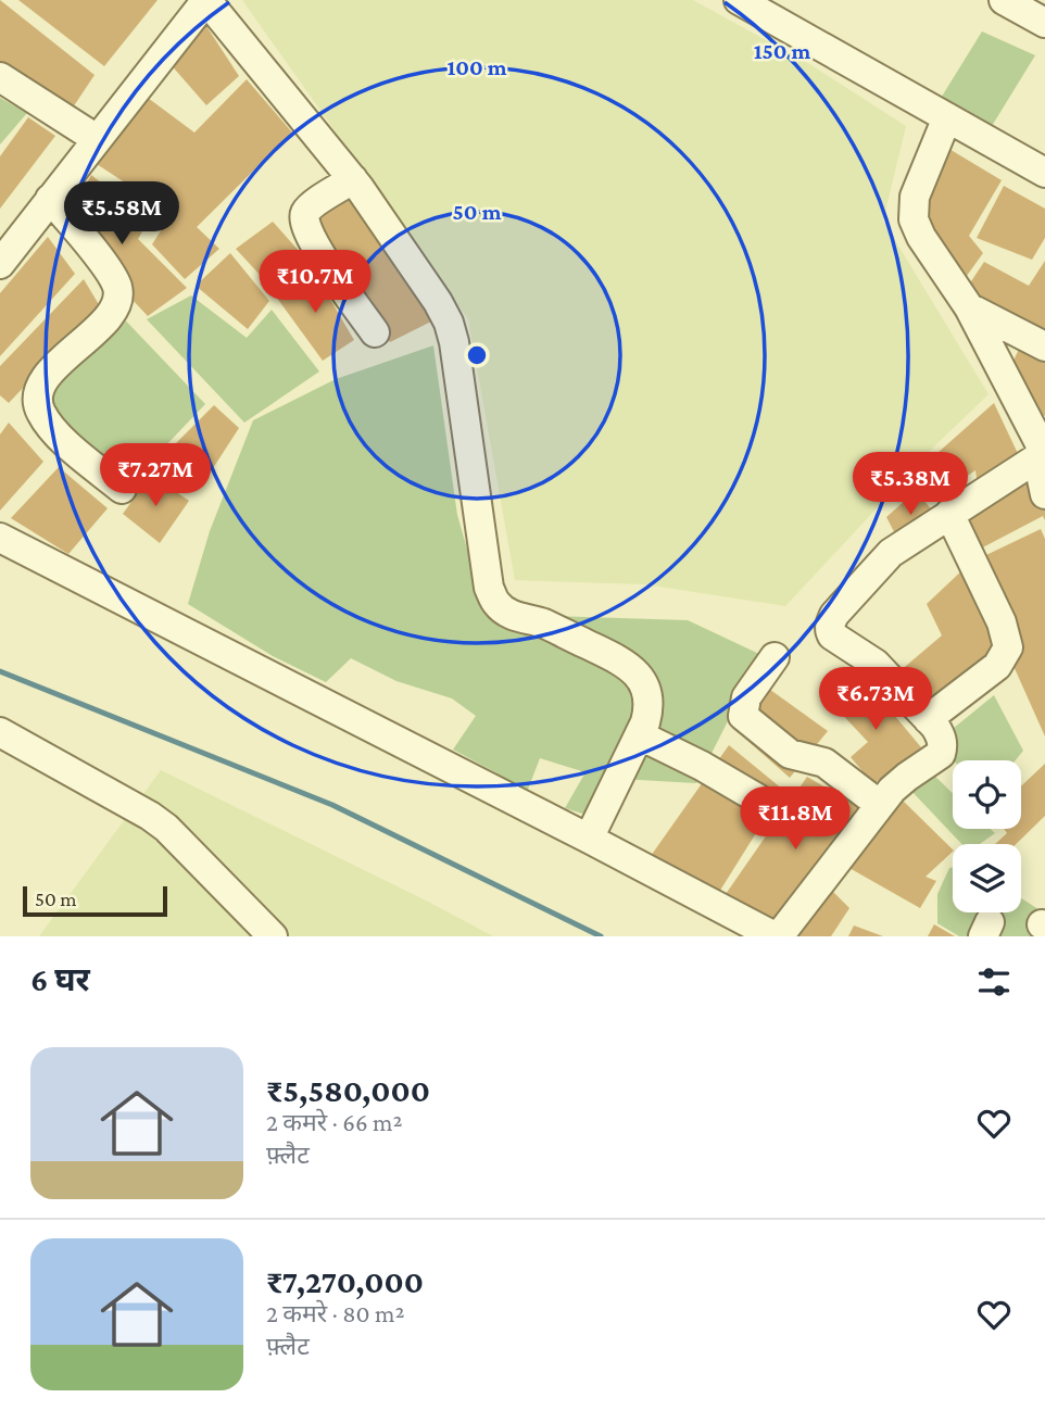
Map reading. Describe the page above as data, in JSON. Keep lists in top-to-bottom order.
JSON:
{
  "scale_bar": "50 m",
  "page": {
    "price": [
      "₹5.58M",
      "₹10.7M",
      "₹7.27M",
      "₹5.38M",
      "₹6.73M",
      "₹11.8M"
    ],
    "scale": "50 m",
    "heading": "6 घर",
    "list": [
      {
        "name": "₹5,580,000",
        "note": "2 कमरे · 66 m² · फ़्लैट"
      },
      {
        "name": "₹7,270,000",
        "note": "2 कमरे · 80 m² · फ़्लैट"
      }
    ]
  },
  "rings": ["150 m", "100 m", "50 m"]
}
